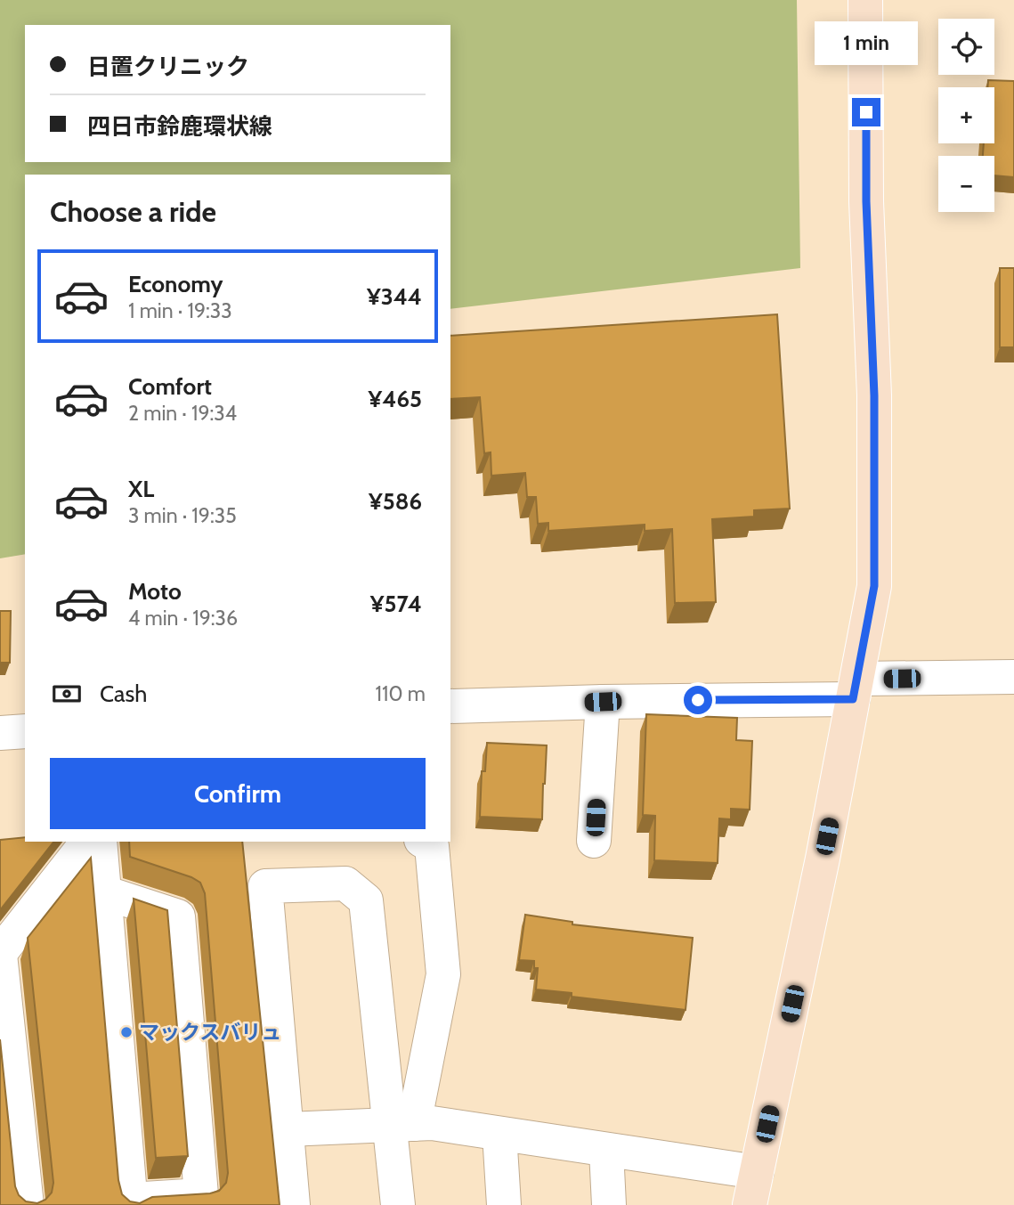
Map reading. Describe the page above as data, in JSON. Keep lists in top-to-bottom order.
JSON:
{
  "places": ["マックスバリュ"],
  "page": {
    "map_buttons": ["+", "−"],
    "bubble": "1 min",
    "banner": ["日置クリニック", "四日市鈴鹿環状線"],
    "heading": "Choose a ride",
    "list": [
      {
        "name": "Economy",
        "note": "1 min · 19:33",
        "value": "¥344"
      },
      {
        "name": "Comfort",
        "note": "2 min · 19:34",
        "value": "¥465"
      },
      {
        "name": "XL",
        "note": "3 min · 19:35",
        "value": "¥586"
      },
      {
        "name": "Moto",
        "note": "4 min · 19:36",
        "value": "¥574"
      }
    ],
    "pay": ["Cash", "110 m"],
    "buttons": "Confirm"
  }
}
